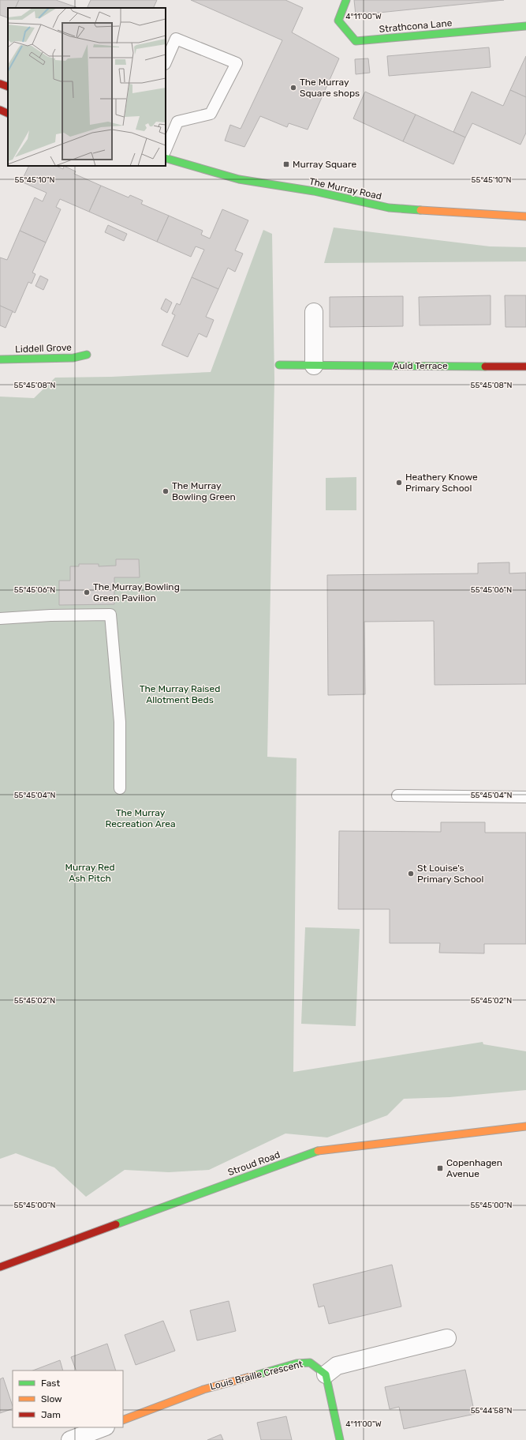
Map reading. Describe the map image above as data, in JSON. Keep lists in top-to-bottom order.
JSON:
{
  "streets": {
    "street": [
      "Strathcona Lane",
      "The Murray Road",
      "Liddell Grove",
      "Auld Terrace",
      "Stroud Road",
      "Louis Braille Crescent"
    ]
  },
  "parks": ["The Murray Raised Allotment Beds", "The Murray Recreation Area", "Murray Red Ash Pitch"],
  "places": {
    "other": [
      "The Murray Square shops",
      "Heathery Knowe Primary School",
      "The Murray Bowling Green",
      "The Murray Bowling Green Pavilion",
      "St Louise's Primary School"
    ],
    "transit": ["Murray Square", "Copenhagen Avenue"]
  },
  "legend": ["Fast", "Slow", "Jam"],
  "coordinates": [
    "4°11'00\"W",
    "55°45'10\"N",
    "55°45'08\"N",
    "55°45'06\"N",
    "55°45'04\"N",
    "55°45'02\"N",
    "55°45'00\"N",
    "55°44'58\"N"
  ]
}
